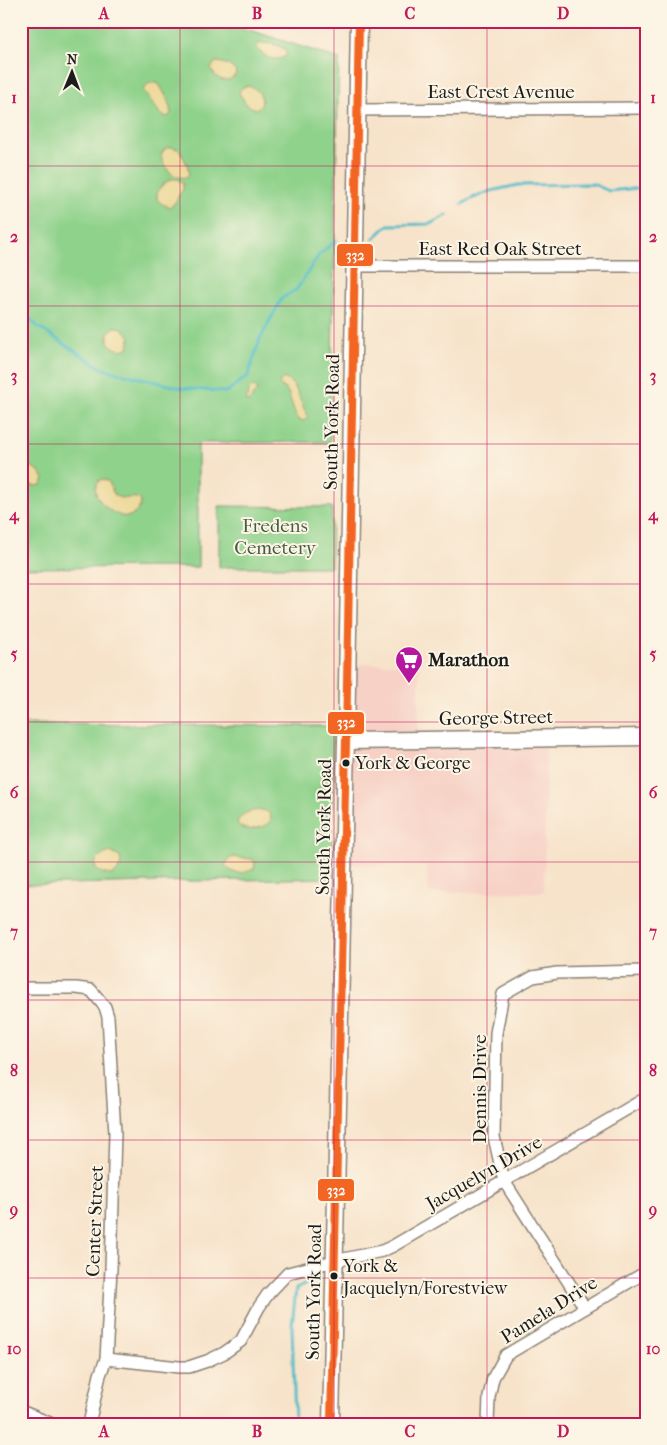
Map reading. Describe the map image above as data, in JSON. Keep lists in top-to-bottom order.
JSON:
{
  "streets": {
    "main road": ["South York Road", "George Street"],
    "street": [
      "East Crest Avenue",
      "East Red Oak Street",
      "Dennis Drive",
      "Jacquelyn Drive",
      "Center Street",
      "Pamela Drive"
    ]
  },
  "crossings": [
    ["East Crest Avenue", "South York Road"],
    ["East Red Oak Street", "South York Road"],
    ["South York Road", "George Street"],
    ["South York Road", "Jacquelyn Drive"],
    ["Dennis Drive", "Jacquelyn Drive"],
    ["Dennis Drive", "Pamela Drive"],
    ["Jacquelyn Drive", "Center Street"]
  ],
  "parks": ["Fredens Cemetery"],
  "places": {
    "supermarket": ["Marathon"],
    "other": ["York & George", "York & Jacquelyn/Forestview"]
  },
  "lines": ["transit line 332"],
  "north": "top",
  "grid": {
    "columns": [
      "A",
      "B",
      "C",
      "D"
    ],
    "rows": [
      "1",
      "2",
      "3",
      "4",
      "5",
      "6",
      "7",
      "8",
      "9",
      "10"
    ]
  }
}
